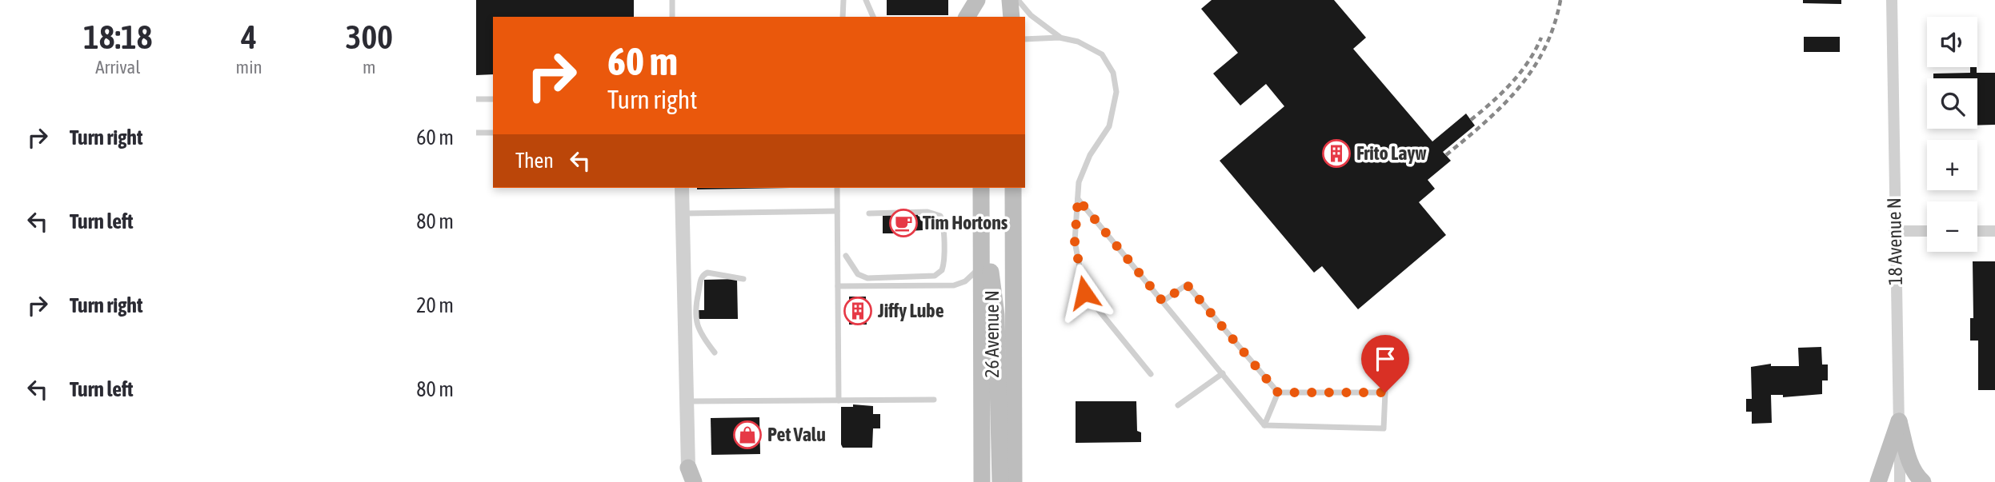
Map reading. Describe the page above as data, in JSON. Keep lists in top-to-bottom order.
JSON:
{
  "streets": {
    "main road": ["26 Avenue N"],
    "street": ["18 Avenue N"]
  },
  "places": {
    "building": ["Frito Layw", "Jiffy Lube"],
    "cafe": ["Tim Hortons"],
    "shop": ["Pet Valu"]
  },
  "page": {
    "eta": [
      "18:18",
      "Arrival",
      "4",
      "min",
      "300",
      "m"
    ],
    "map_buttons": ["+", "−"],
    "turn": ["60 m", "Turn right"],
    "list": [
      {
        "name": "Turn right",
        "value": "60 m"
      },
      {
        "name": "Turn left",
        "value": "80 m"
      },
      {
        "name": "Turn right",
        "value": "20 m"
      },
      {
        "name": "Turn left",
        "value": "80 m"
      }
    ],
    "then": "Then"
  }
}
